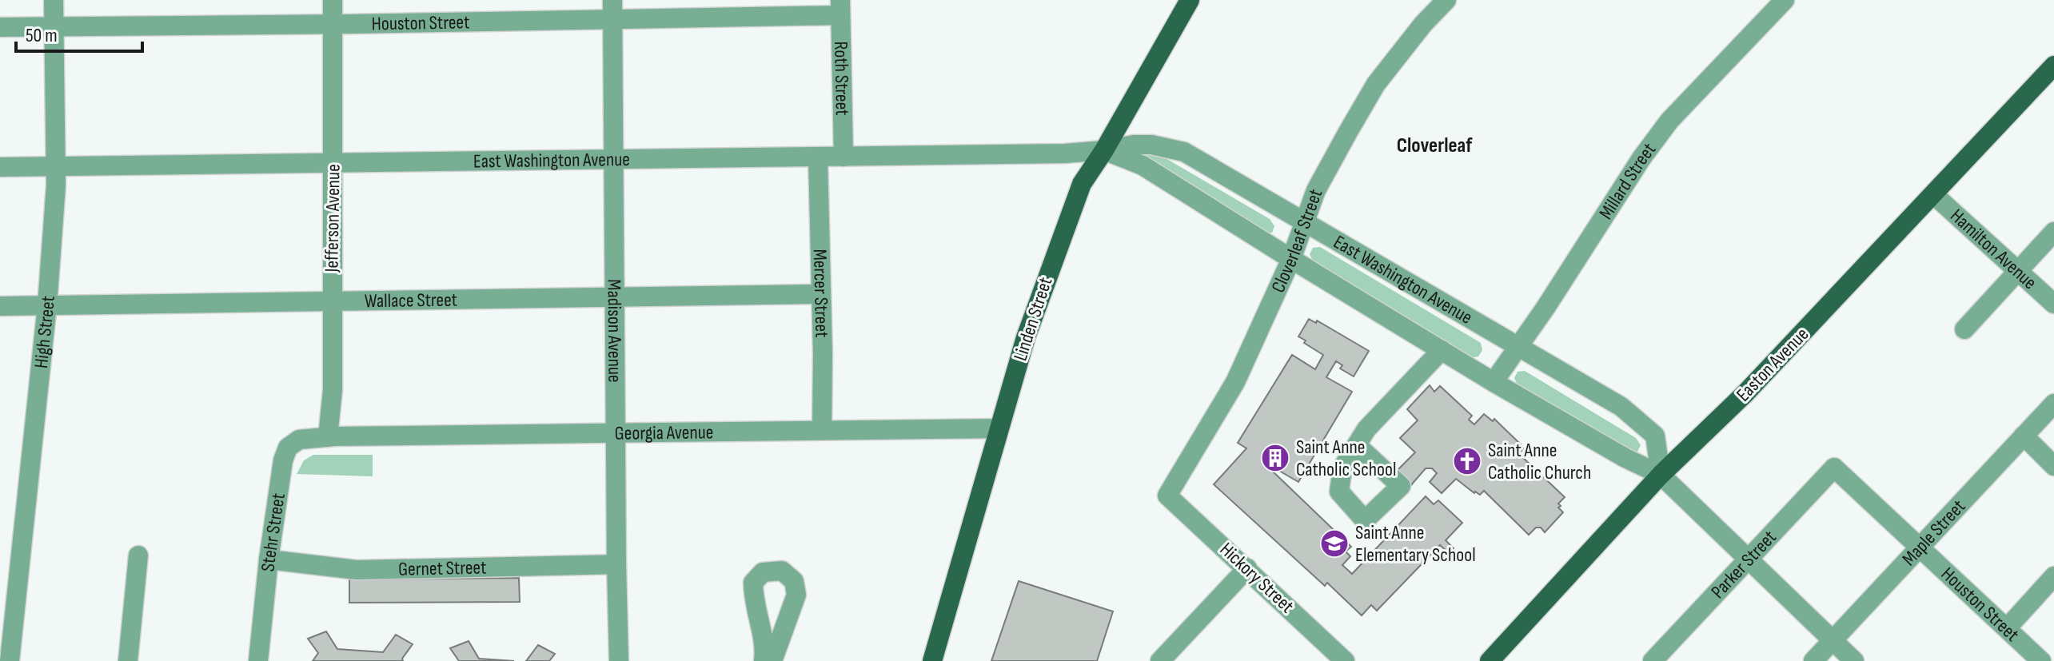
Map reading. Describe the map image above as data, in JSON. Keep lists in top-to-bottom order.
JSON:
{
  "streets": {
    "main road": ["Linden Street", "Easton Avenue"],
    "street": [
      "Houston Street",
      "Roth Street",
      "East Washington Avenue",
      "Millard Street",
      "Jefferson Avenue",
      "Cloverleaf Street",
      "Hamilton Avenue",
      "Mercer Street",
      "Wallace Street",
      "High Street",
      "Madison Avenue",
      "Georgia Avenue",
      "Stehr Street",
      "Maple Street",
      "Parker Street",
      "Gernet Street",
      "Hickory Street"
    ]
  },
  "crossings": [
    ["Houston Street", "Roth Street"],
    ["Houston Street", "Jefferson Avenue"],
    ["Houston Street", "High Street"],
    ["Houston Street", "Madison Avenue"],
    ["Houston Street", "Maple Street"],
    ["Houston Street", "Parker Street"],
    ["Roth Street", "East Washington Avenue"],
    ["East Washington Avenue", "Millard Street"],
    ["East Washington Avenue", "Jefferson Avenue"],
    ["East Washington Avenue", "Cloverleaf Street"],
    ["East Washington Avenue", "Mercer Street"],
    ["East Washington Avenue", "Linden Street"],
    ["East Washington Avenue", "High Street"],
    ["East Washington Avenue", "Madison Avenue"],
    ["East Washington Avenue", "Easton Avenue"],
    ["East Washington Avenue", "Maple Street"],
    ["East Washington Avenue", "Parker Street"],
    ["Jefferson Avenue", "Wallace Street"],
    ["Jefferson Avenue", "Georgia Avenue"],
    ["Jefferson Avenue", "Stehr Street"],
    ["Cloverleaf Street", "Hickory Street"],
    ["Hamilton Avenue", "Easton Avenue"],
    ["Mercer Street", "Wallace Street"],
    ["Mercer Street", "Georgia Avenue"],
    ["Wallace Street", "High Street"],
    ["Wallace Street", "Madison Avenue"],
    ["Linden Street", "Georgia Avenue"],
    ["Madison Avenue", "Georgia Avenue"],
    ["Madison Avenue", "Gernet Street"],
    ["Georgia Avenue", "Stehr Street"],
    ["Stehr Street", "Gernet Street"]
  ],
  "districts": ["Cloverleaf"],
  "places": {
    "building": ["Saint Anne Catholic School"],
    "church": ["Saint Anne Catholic Church"],
    "school or university": ["Saint Anne Elementary School"]
  },
  "scale_bar": "50 m"
}
